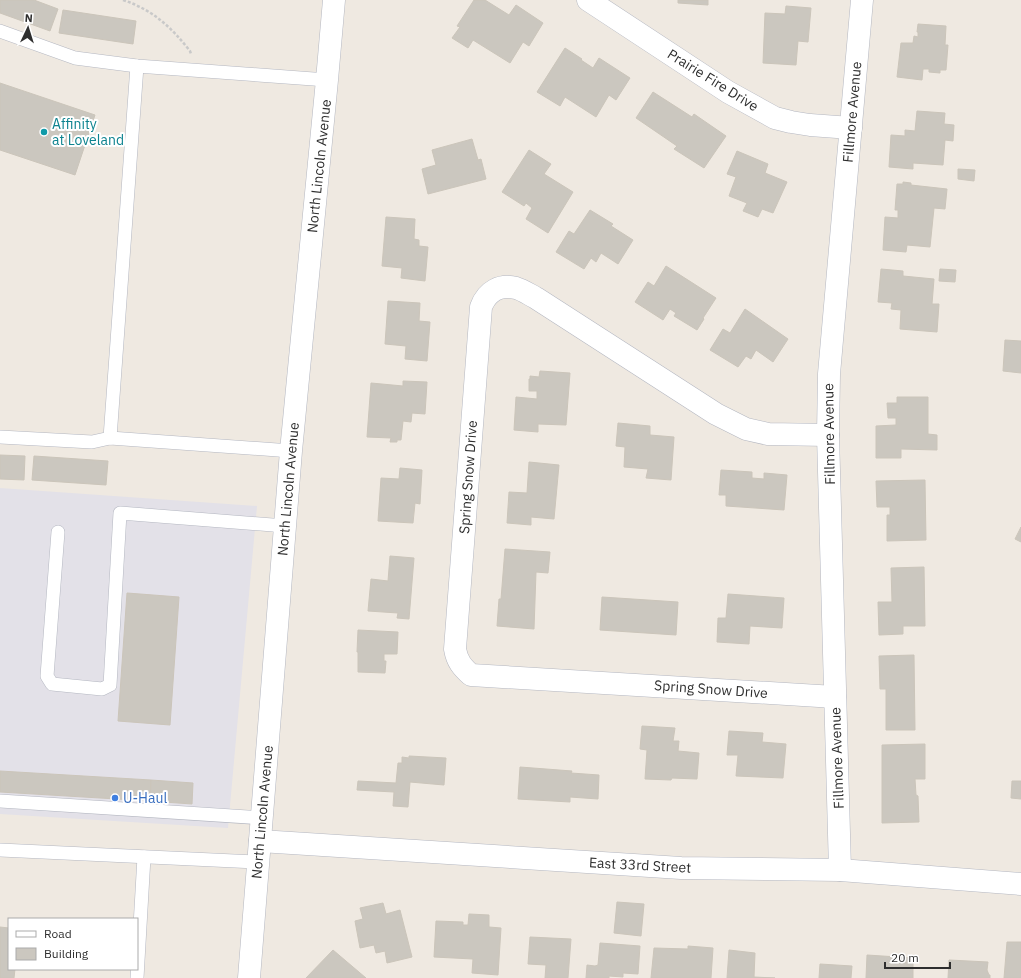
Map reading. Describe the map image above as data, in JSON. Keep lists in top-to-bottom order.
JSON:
{
  "streets": {
    "street": [
      "Prairie Fire Drive",
      "Fillmore Avenue",
      "North Lincoln Avenue",
      "Spring Snow Drive",
      "East 33rd Street"
    ]
  },
  "crossings": [
    ["Prairie Fire Drive", "Fillmore Avenue"],
    ["Fillmore Avenue", "Spring Snow Drive"],
    ["Fillmore Avenue", "East 33rd Street"],
    ["North Lincoln Avenue", "East 33rd Street"]
  ],
  "places": ["Affinity at Loveland", "U-Haul"],
  "legend": ["Road", "Building"],
  "scale_bar": "20 m",
  "north": "top"
}
